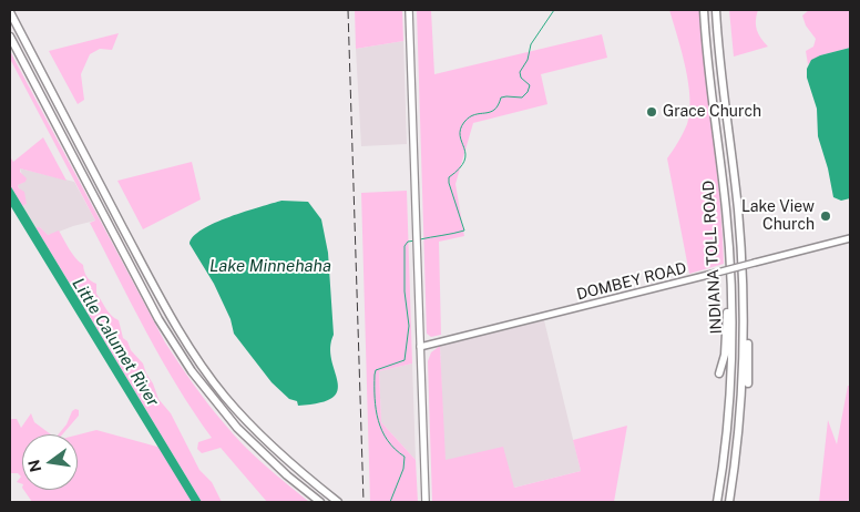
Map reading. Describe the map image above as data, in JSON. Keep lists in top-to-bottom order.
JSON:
{
  "streets": {
    "highway": ["INDIANA TOLL ROAD"],
    "street": ["DOMBEY ROAD"]
  },
  "water": ["Lake Minnehaha", "Little Calumet River"],
  "places": ["Grace Church", "Lake View Church"],
  "north": "left"
}
